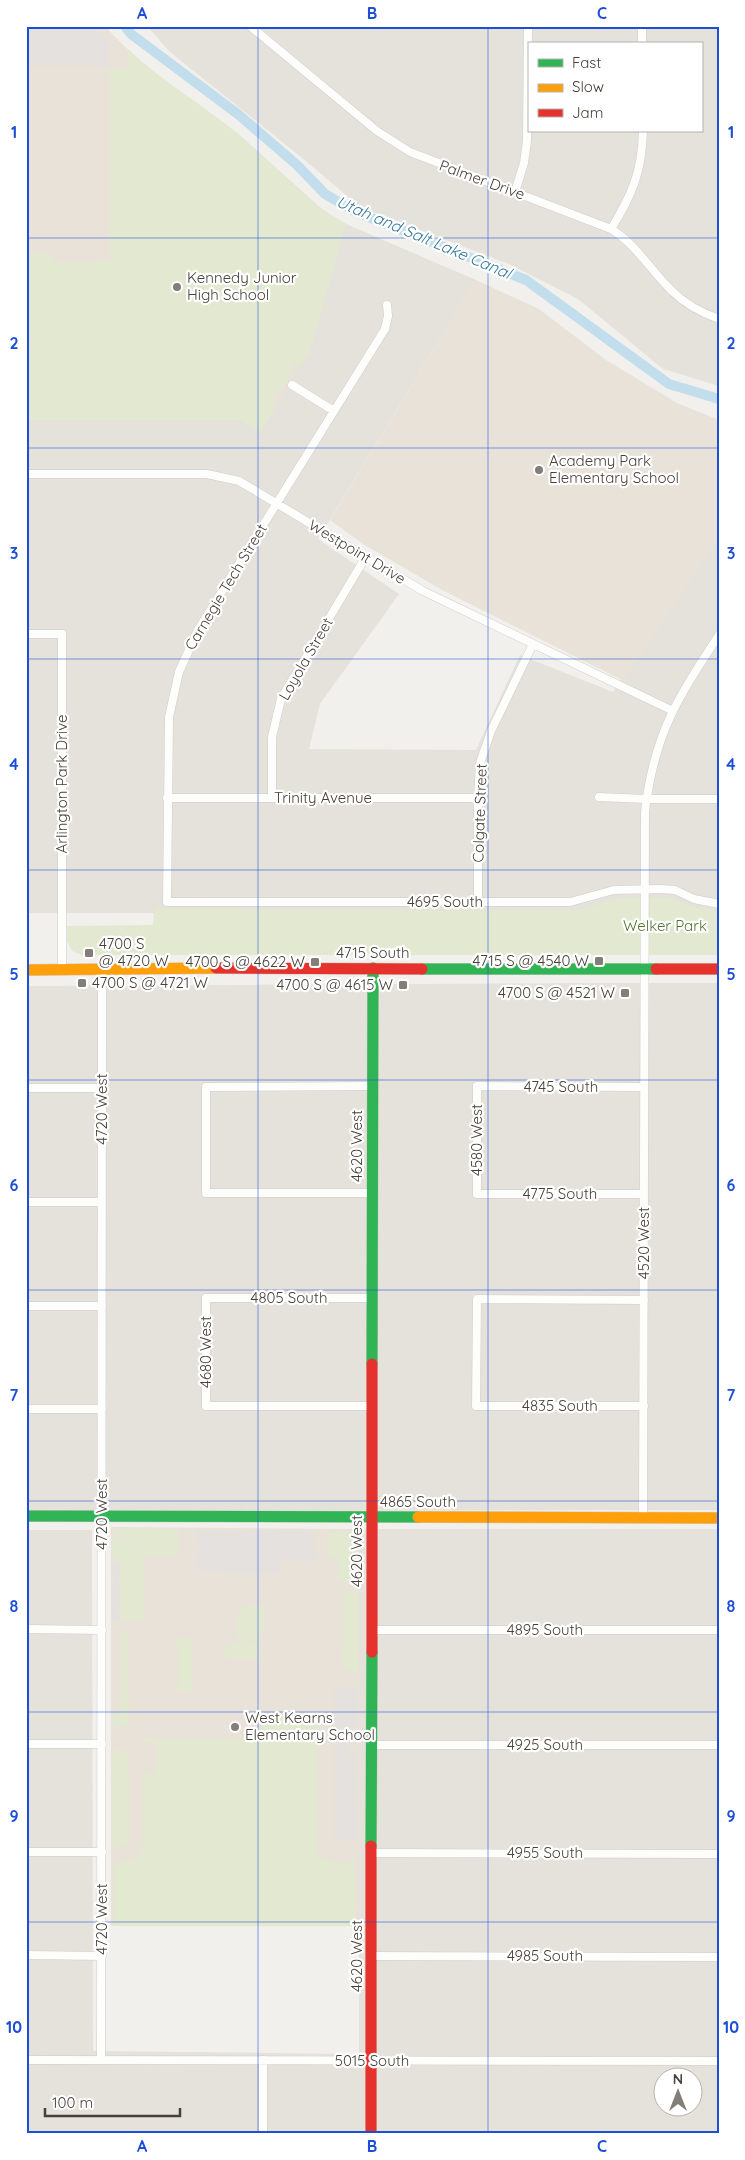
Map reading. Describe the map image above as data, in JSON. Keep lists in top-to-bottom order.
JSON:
{
  "streets": {
    "street": [
      "Palmer Drive",
      "Westpoint Drive",
      "Carnegie Tech Street",
      "Loyola Street",
      "Arlington Park Drive",
      "Trinity Avenue",
      "Colgate Street",
      "4695 South",
      "4715 South",
      "4745 South",
      "4720 West",
      "4580 West",
      "4620 West",
      "4775 South",
      "4520 West",
      "4805 South",
      "4680 West",
      "4835 South",
      "4865 South",
      "4895 South",
      "4925 South",
      "4955 South",
      "4985 South",
      "5015 South"
    ]
  },
  "crossings": [
    ["Westpoint Drive", "Carnegie Tech Street"],
    ["Westpoint Drive", "Loyola Street"],
    ["Westpoint Drive", "Colgate Street"],
    ["Westpoint Drive", "4520 West"],
    ["Carnegie Tech Street", "Trinity Avenue"],
    ["Carnegie Tech Street", "4695 South"],
    ["Loyola Street", "Trinity Avenue"],
    ["Arlington Park Drive", "4715 South"],
    ["Trinity Avenue", "Colgate Street"],
    ["Colgate Street", "4695 South"],
    ["4695 South", "4520 West"],
    ["4715 South", "4720 West"],
    ["4715 South", "4620 West"],
    ["4715 South", "4520 West"],
    ["4745 South", "4580 West"],
    ["4745 South", "4520 West"],
    ["4720 West", "4865 South"],
    ["4720 West", "5015 South"],
    ["4580 West", "4775 South"],
    ["4620 West", "4805 South"],
    ["4620 West", "4680 West"],
    ["4620 West", "4865 South"],
    ["4620 West", "4895 South"],
    ["4620 West", "4925 South"],
    ["4620 West", "4955 South"],
    ["4620 West", "4985 South"],
    ["4620 West", "5015 South"],
    ["4775 South", "4520 West"],
    ["4520 West", "4835 South"],
    ["4520 West", "4865 South"],
    ["4805 South", "4680 West"]
  ],
  "water": ["Utah and Salt Lake Canal"],
  "parks": ["Welker Park"],
  "places": {
    "other": ["Kennedy Junior High School", "Academy Park Elementary School", "West Kearns Elementary School"],
    "transit": [
      "4700 S @ 4720 W",
      "4715 S @ 4540 W",
      "4700 S @ 4622 W",
      "4700 S @ 4721 W",
      "4700 S @ 4615 W",
      "4700 S @ 4521 W"
    ]
  },
  "legend": ["Fast", "Slow", "Jam"],
  "scale_bar": "100 m",
  "north": "top",
  "grid": {
    "columns": ["A", "B", "C"],
    "rows": [
      "1",
      "2",
      "3",
      "4",
      "5",
      "6",
      "7",
      "8",
      "9",
      "10"
    ]
  }
}
